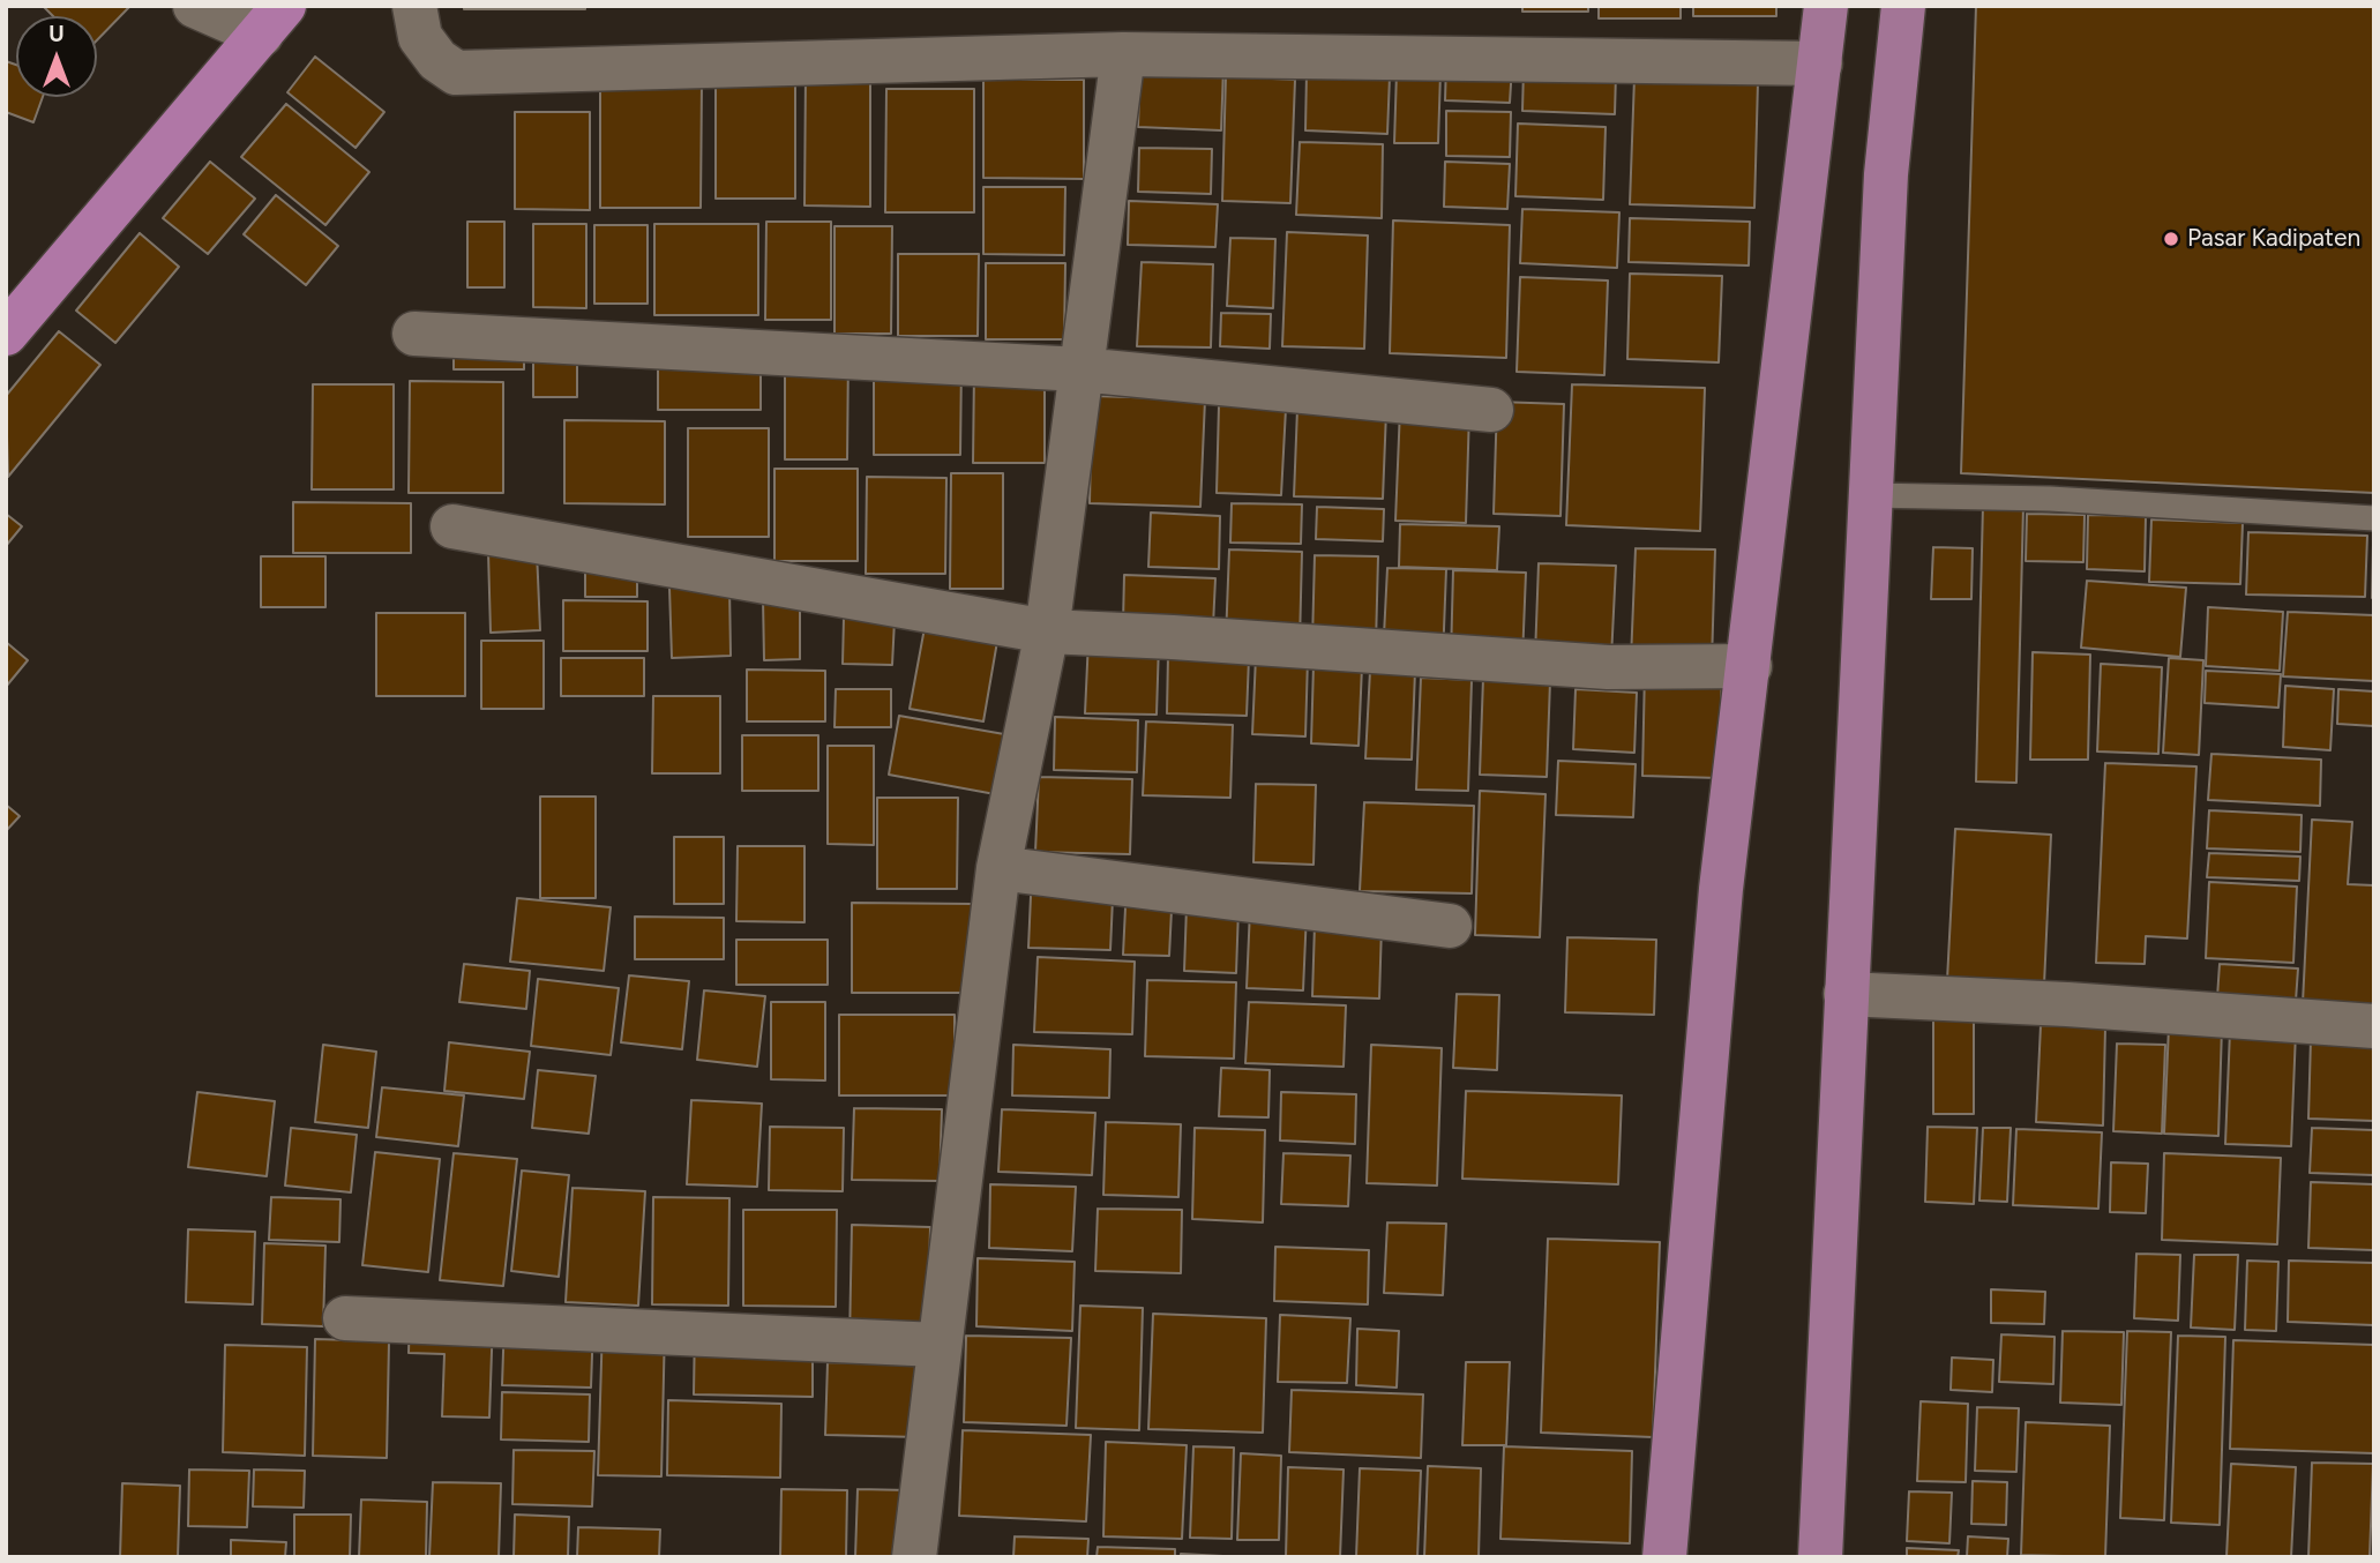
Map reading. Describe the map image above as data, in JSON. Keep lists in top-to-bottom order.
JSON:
{
  "places": ["Pasar Kadipaten"],
  "north": "top"
}
